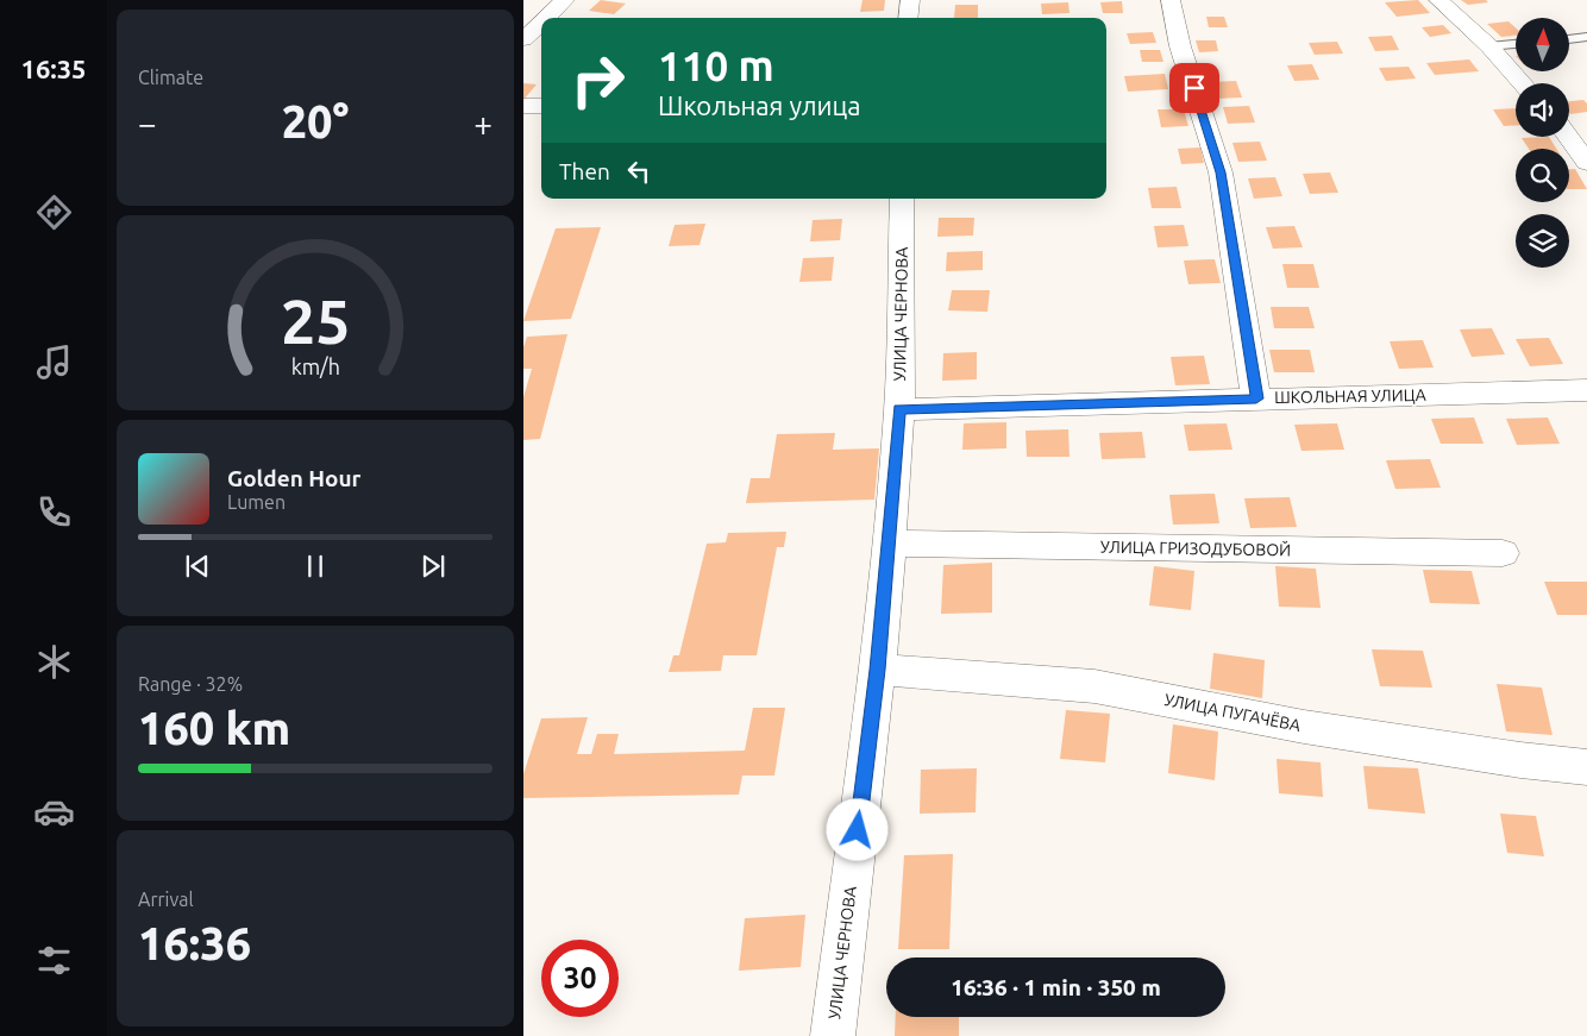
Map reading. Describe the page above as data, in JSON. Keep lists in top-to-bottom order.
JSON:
{
  "streets": {
    "street": [
      "УЛИЦА ЧЕРНОВА",
      "ШКОЛЬНАЯ УЛИЦА",
      "УЛИЦА ГРИЗОДУБОВОЙ",
      "УЛИЦА ПУГАЧЁВА"
    ]
  },
  "crossings": [
    ["УЛИЦА ЧЕРНОВА", "ШКОЛЬНАЯ УЛИЦА"],
    ["УЛИЦА ЧЕРНОВА", "УЛИЦА ГРИЗОДУБОВОЙ"],
    ["УЛИЦА ЧЕРНОВА", "УЛИЦА ПУГАЧЁВА"]
  ],
  "north": "top",
  "page": {
    "tabs": "16:35",
    "tile": [
      "Climate",
      ["Range · 32%", "160 km"],
      ["Arrival", "16:36"]
    ],
    "turn": ["110 m", "Школьная улица"],
    "heat": ["−", "20°", "+"],
    "then": "Then",
    "song": ["Golden Hour", "Lumen"],
    "limit": "30",
    "trip": "16:36 · 1 min · 350 m",
    "gauge": ["25", "km/h"]
  }
}
